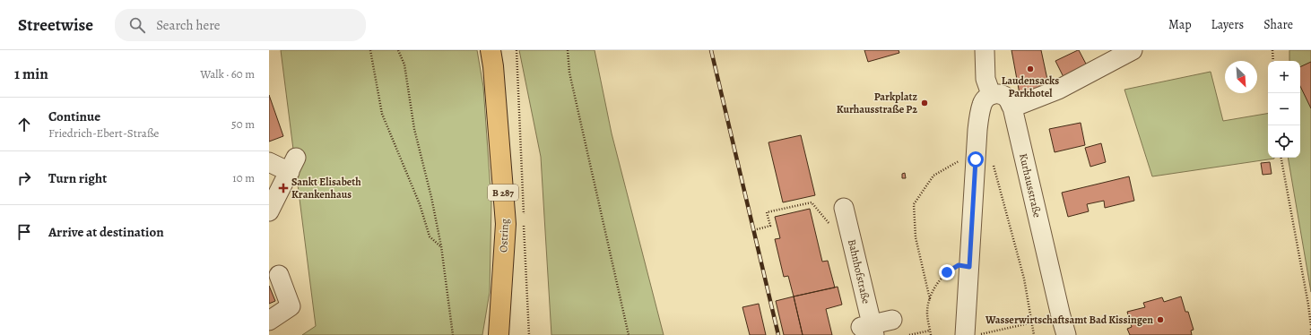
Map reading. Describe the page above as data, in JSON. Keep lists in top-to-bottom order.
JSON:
{
  "streets": {
    "main road": ["B 287", "Ostring"],
    "street": ["Kurhausstraße", "Bahnhofstraße"]
  },
  "places": {
    "other": ["Laudensacks Parkhotel", "Parkplatz Kurhausstraße P2", "Wasserwirtschaftsamt Bad Kissingen"],
    "health": ["Sankt Elisabeth Krankenhaus"]
  },
  "north": "bottom right",
  "page": {
    "header": "Streetwise",
    "search": "Search here",
    "nav": ["Map", "Layers", "Share"],
    "heading": ["1 min", "Walk · 60 m"],
    "map_buttons": ["+", "−"],
    "list": [
      ["Continue", "Friedrich-Ebert-Straße", "50 m"],
      ["Turn right", "10 m"],
      "Arrive at destination"
    ]
  }
}
